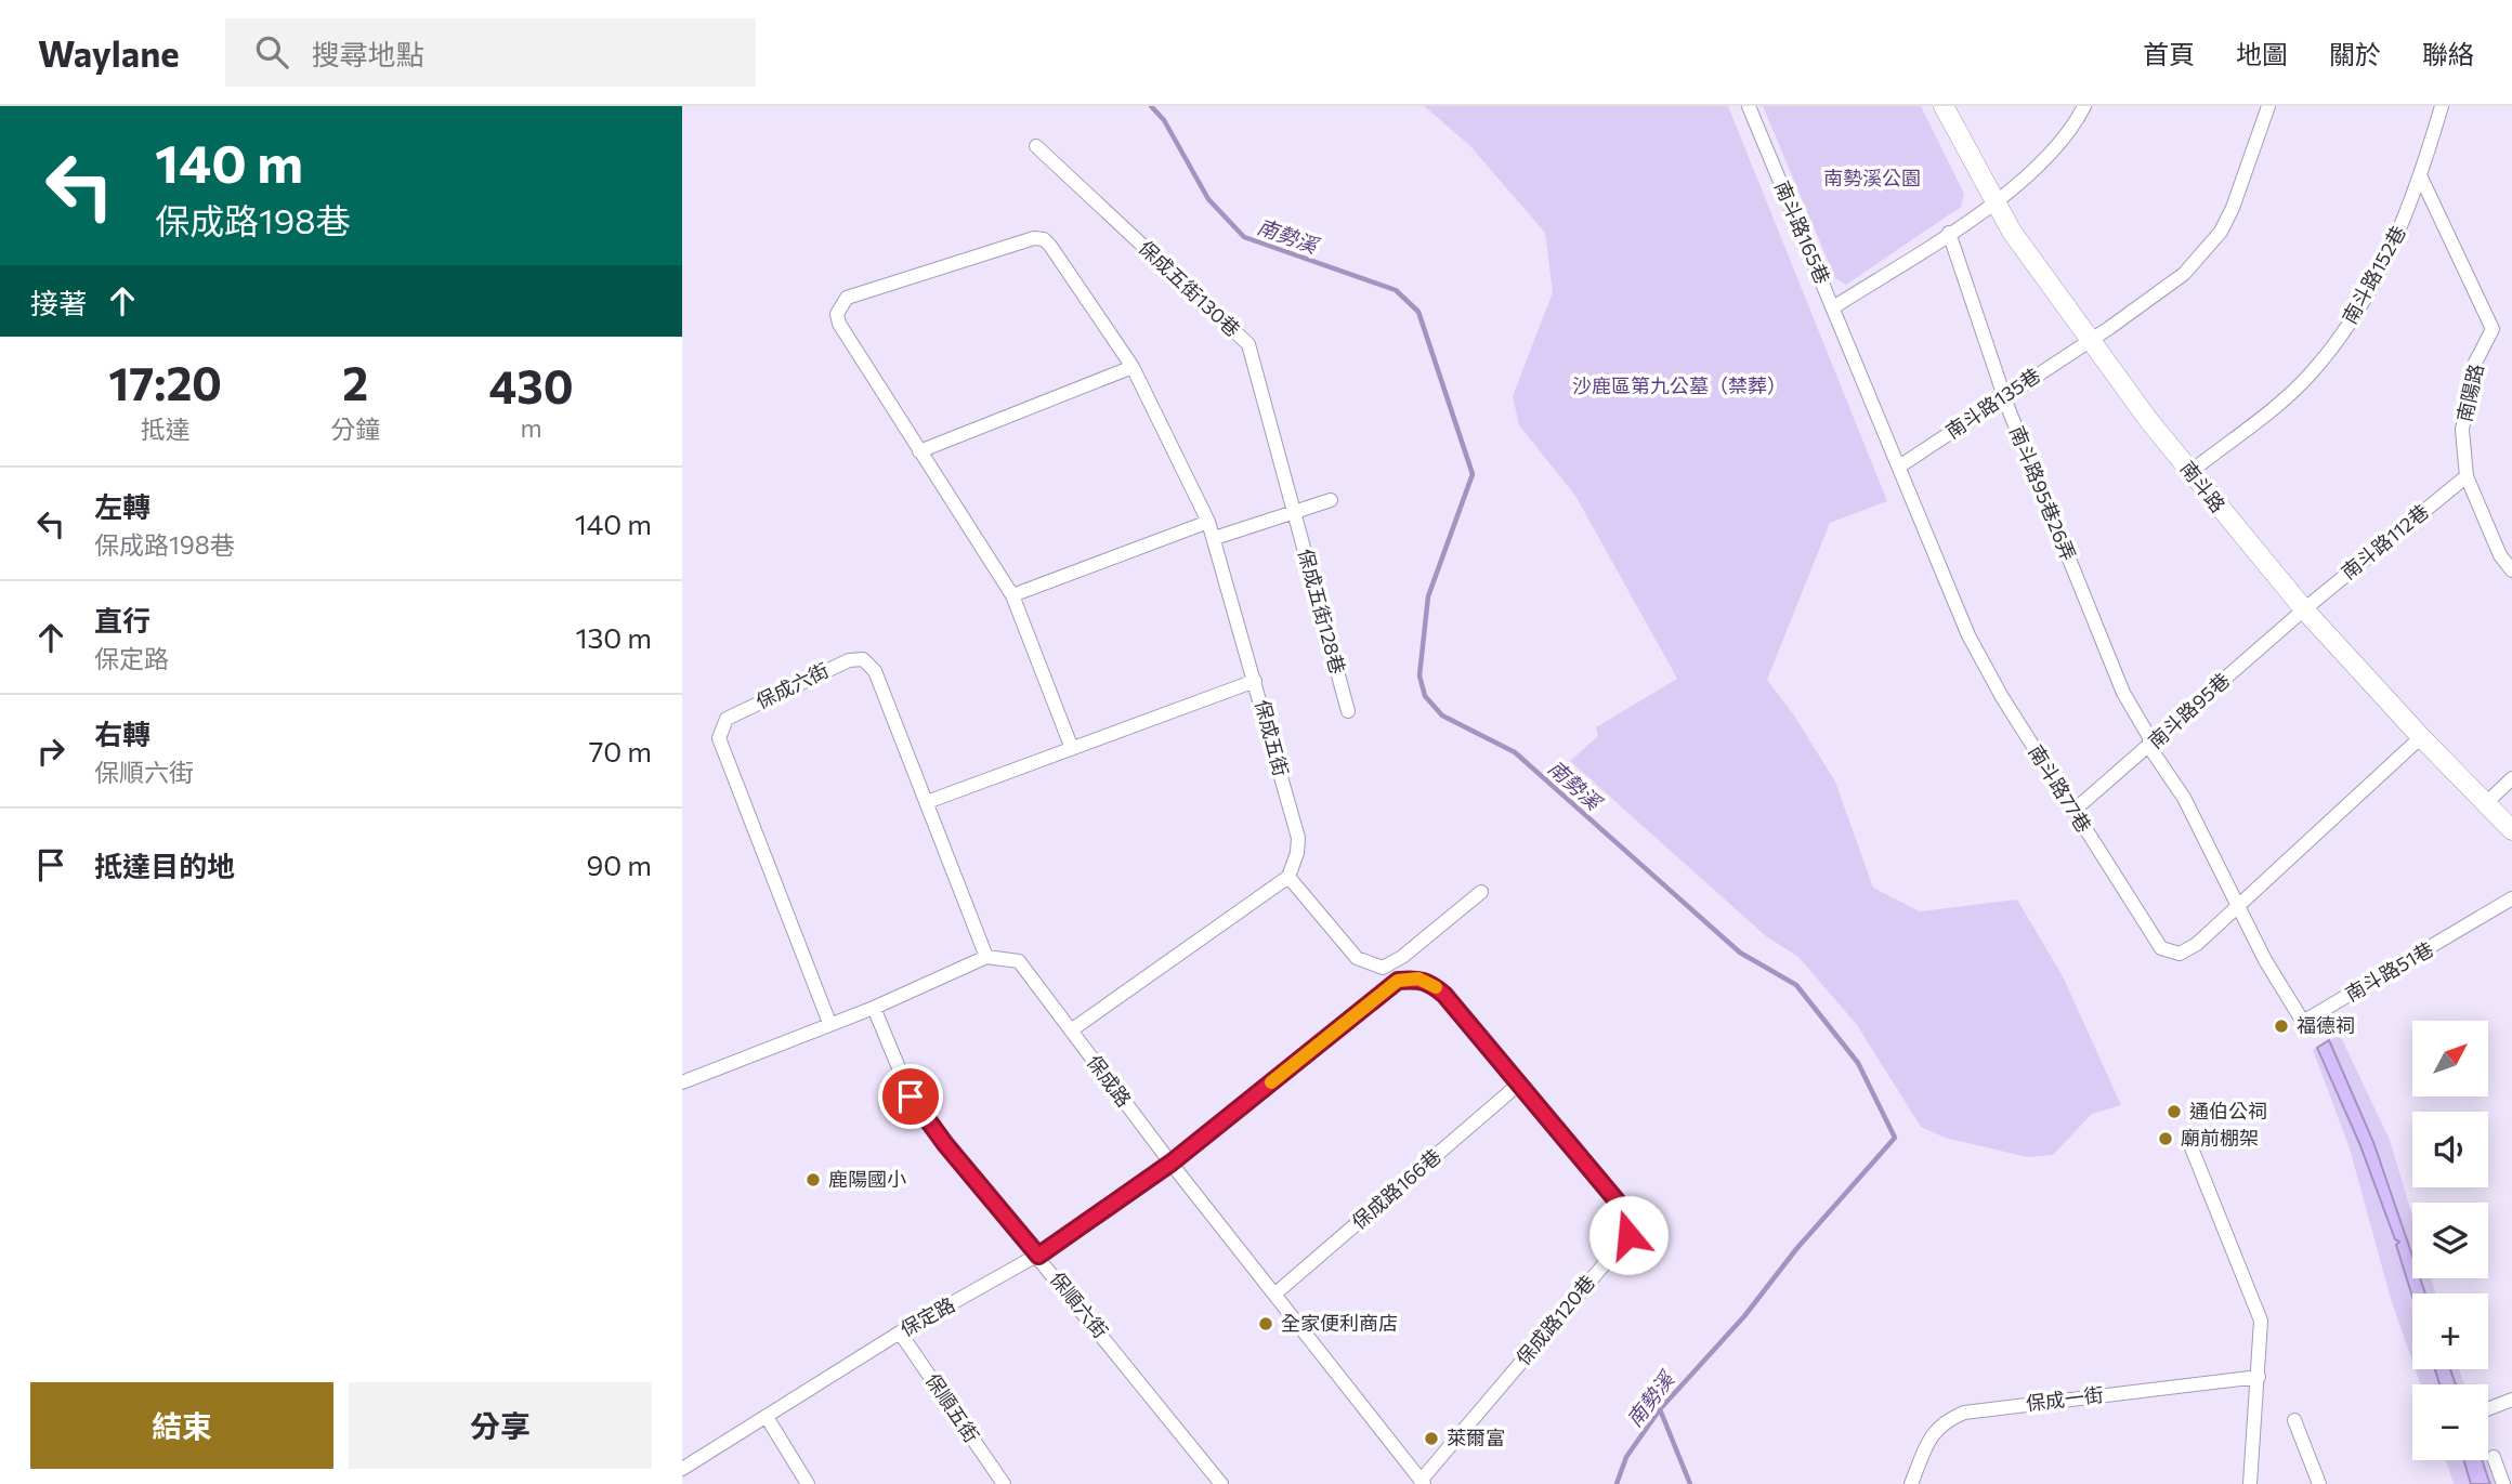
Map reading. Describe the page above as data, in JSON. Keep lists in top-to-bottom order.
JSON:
{
  "streets": {
    "street": [
      "南斗路165巷",
      "南斗路152巷",
      "保成五街130巷",
      "南陽路",
      "南斗路135巷",
      "南斗路",
      "南斗路95巷26弄",
      "南斗路112巷",
      "保成五街128巷",
      "保成六街",
      "南斗路95巷",
      "保成五街",
      "南斗路77巷",
      "南斗路51巷",
      "保成路",
      "保成路166巷",
      "保順六街",
      "保定路",
      "保成路120巷",
      "保成一街",
      "保順五街"
    ]
  },
  "crossings": [
    ["南斗路165巷", "南斗路"],
    ["南斗路165巷", "南斗路95巷26弄"],
    ["南斗路165巷", "南斗路77巷"],
    ["南斗路152巷", "南陽路"],
    ["南斗路152巷", "南斗路"],
    ["保成五街130巷", "保成五街128巷"],
    ["南陽路", "南斗路112巷"],
    ["南斗路135巷", "南斗路"],
    ["南斗路135巷", "南斗路95巷26弄"],
    ["南斗路135巷", "南斗路77巷"],
    ["南斗路", "南斗路112巷"],
    ["南斗路", "南斗路95巷"],
    ["南斗路", "南斗路77巷"],
    ["南斗路95巷26弄", "南斗路95巷"],
    ["南斗路95巷26弄", "南斗路77巷"],
    ["南斗路95巷26弄", "南斗路51巷"],
    ["南斗路112巷", "南斗路95巷"],
    ["保成六街", "保成五街"],
    ["保成六街", "保成路"],
    ["南斗路95巷", "南斗路77巷"],
    ["南斗路77巷", "南斗路51巷"],
    ["保成路", "保成路166巷"],
    ["保成路", "保定路"],
    ["保成路", "保成路120巷"],
    ["保成路166巷", "保成路120巷"],
    ["保順六街", "保定路"],
    ["保定路", "保成路120巷"],
    ["保定路", "保順五街"]
  ],
  "water": ["南勢溪"],
  "parks": ["南勢溪公園", "沙鹿區第九公墓（禁葬）"],
  "places": [
    "福德祠",
    "通伯公祠",
    "廟前棚架",
    "鹿陽國小",
    "全家便利商店",
    "萊爾富"
  ],
  "north": "top right",
  "page": {
    "header": "Waylane",
    "search": "搜尋地點",
    "nav": [
      "首頁",
      "地圖",
      "關於",
      "聯絡"
    ],
    "turn": ["140 m", "保成路198巷"],
    "then": "接著",
    "eta": [
      "17:20",
      "抵達",
      "2",
      "分鐘",
      "430",
      "m"
    ],
    "list": [
      {
        "name": "左轉",
        "note": "保成路198巷",
        "value": "140 m"
      },
      {
        "name": "直行",
        "note": "保定路",
        "value": "130 m"
      },
      {
        "name": "右轉",
        "note": "保順六街",
        "value": "70 m"
      },
      {
        "name": "抵達目的地",
        "value": "90 m"
      }
    ],
    "map_buttons": ["+", "−"],
    "buttons": ["結束", "分享"]
  }
}
